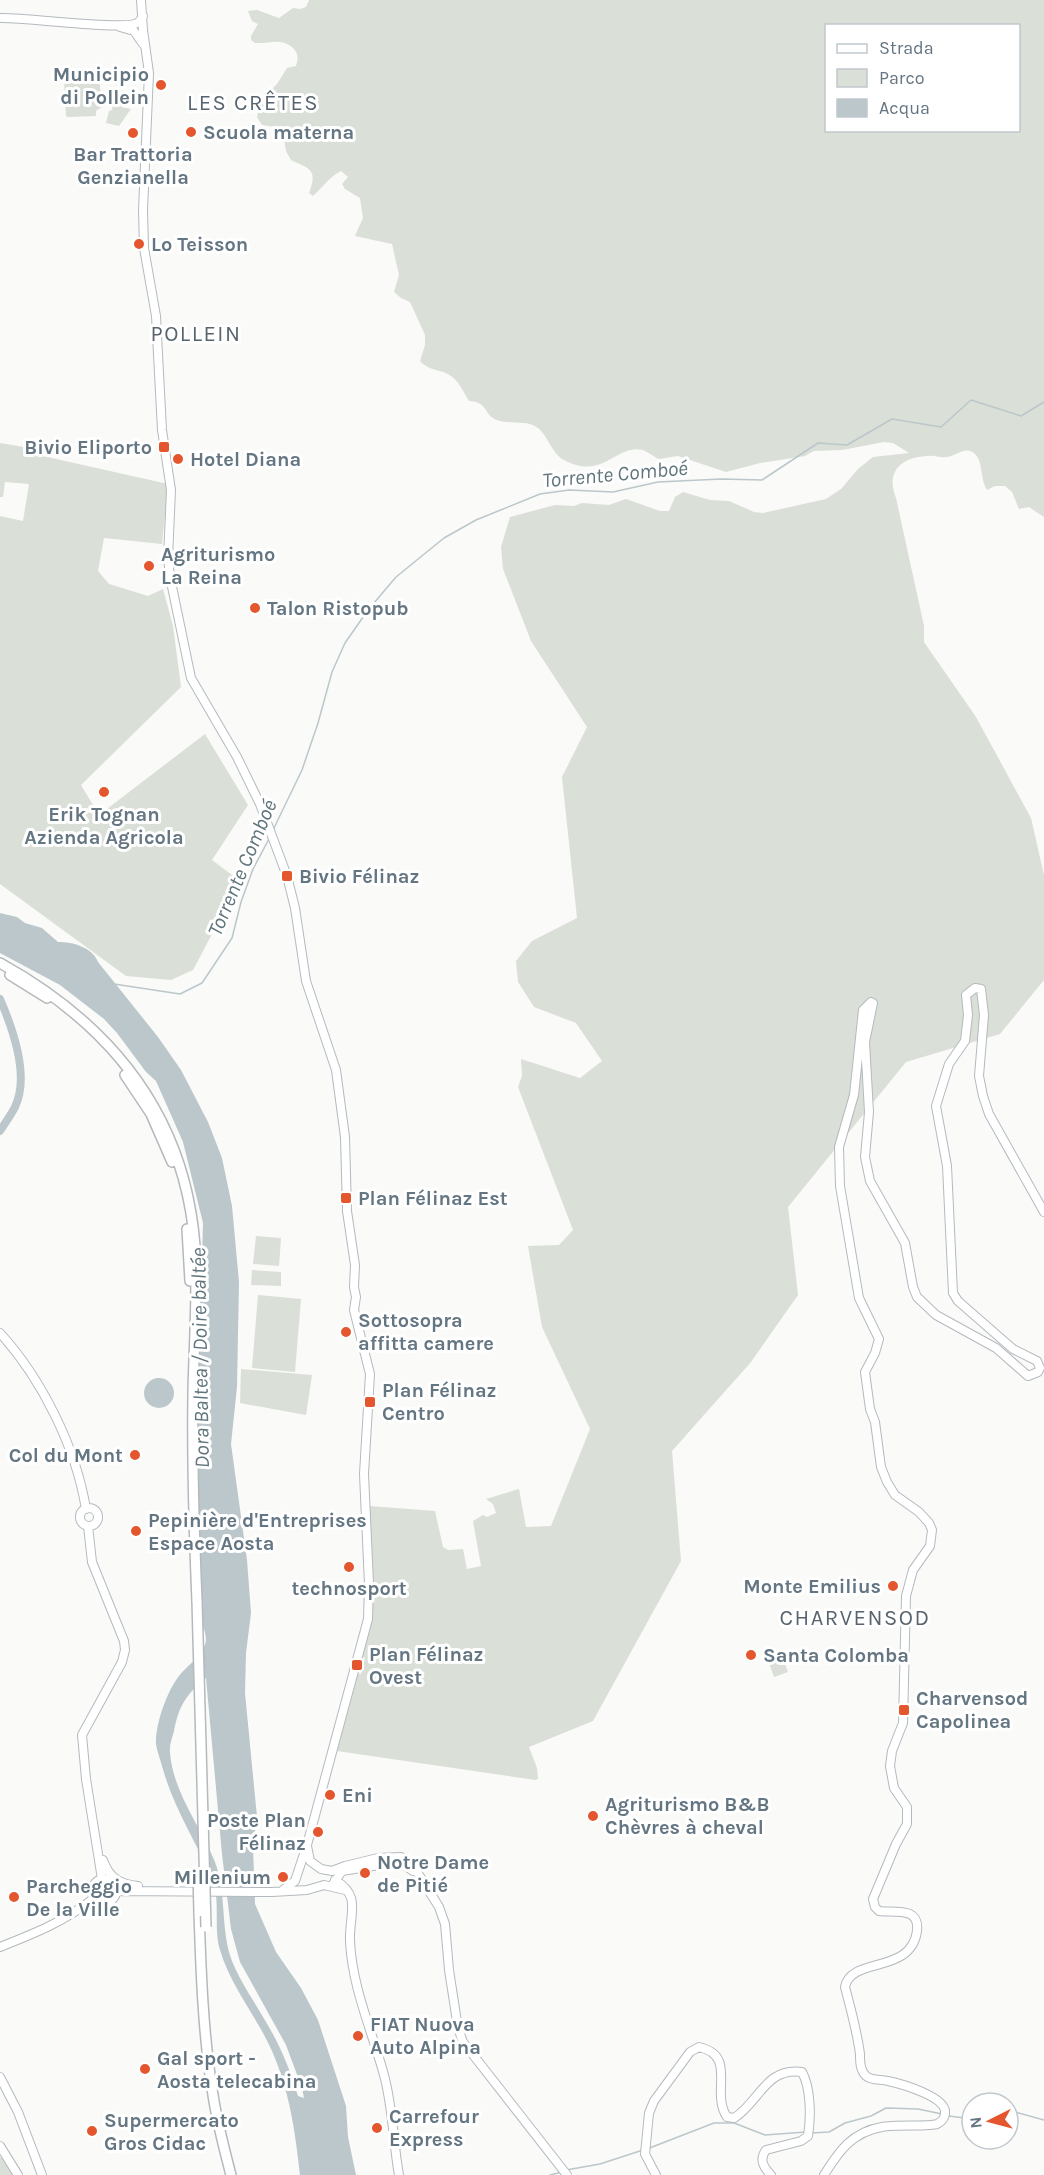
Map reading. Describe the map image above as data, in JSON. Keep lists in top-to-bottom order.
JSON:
{
  "districts": ["LES CRÊTES", "POLLEIN", "CHARVENSOD"],
  "water": ["Torrente Comboé", "Dora Baltea / Doire baltée"],
  "places": {
    "other": [
      "Municipio di Pollein",
      "Scuola materna",
      "Bar Trattoria Genzianella",
      "Lo Teisson",
      "Hotel Diana",
      "Agriturismo La Reina",
      "Talon Ristopub",
      "Erik Tognan Azienda Agricola",
      "Sottosopra affitta camere",
      "Col du Mont",
      "Pepinière d'Entreprises Espace Aosta",
      "technosport",
      "Monte Emilius",
      "Santa Colomba",
      "Eni",
      "Agriturismo B&B Chèvres à cheval",
      "Poste Plan Félinaz",
      "Notre Dame de Pitié",
      "Millenium",
      "Parcheggio De la Ville",
      "FIAT Nuova Auto Alpina",
      "Gal sport - Aosta telecabina",
      "Carrefour Express",
      "Supermercato Gros Cidac"
    ],
    "transit": [
      "Bivio Eliporto",
      "Bivio Félinaz",
      "Plan Félinaz Est",
      "Plan Félinaz Centro",
      "Plan Félinaz Ovest",
      "Charvensod Capolinea"
    ]
  },
  "legend": ["Strada", "Parco", "Acqua"],
  "north": "left"
}
